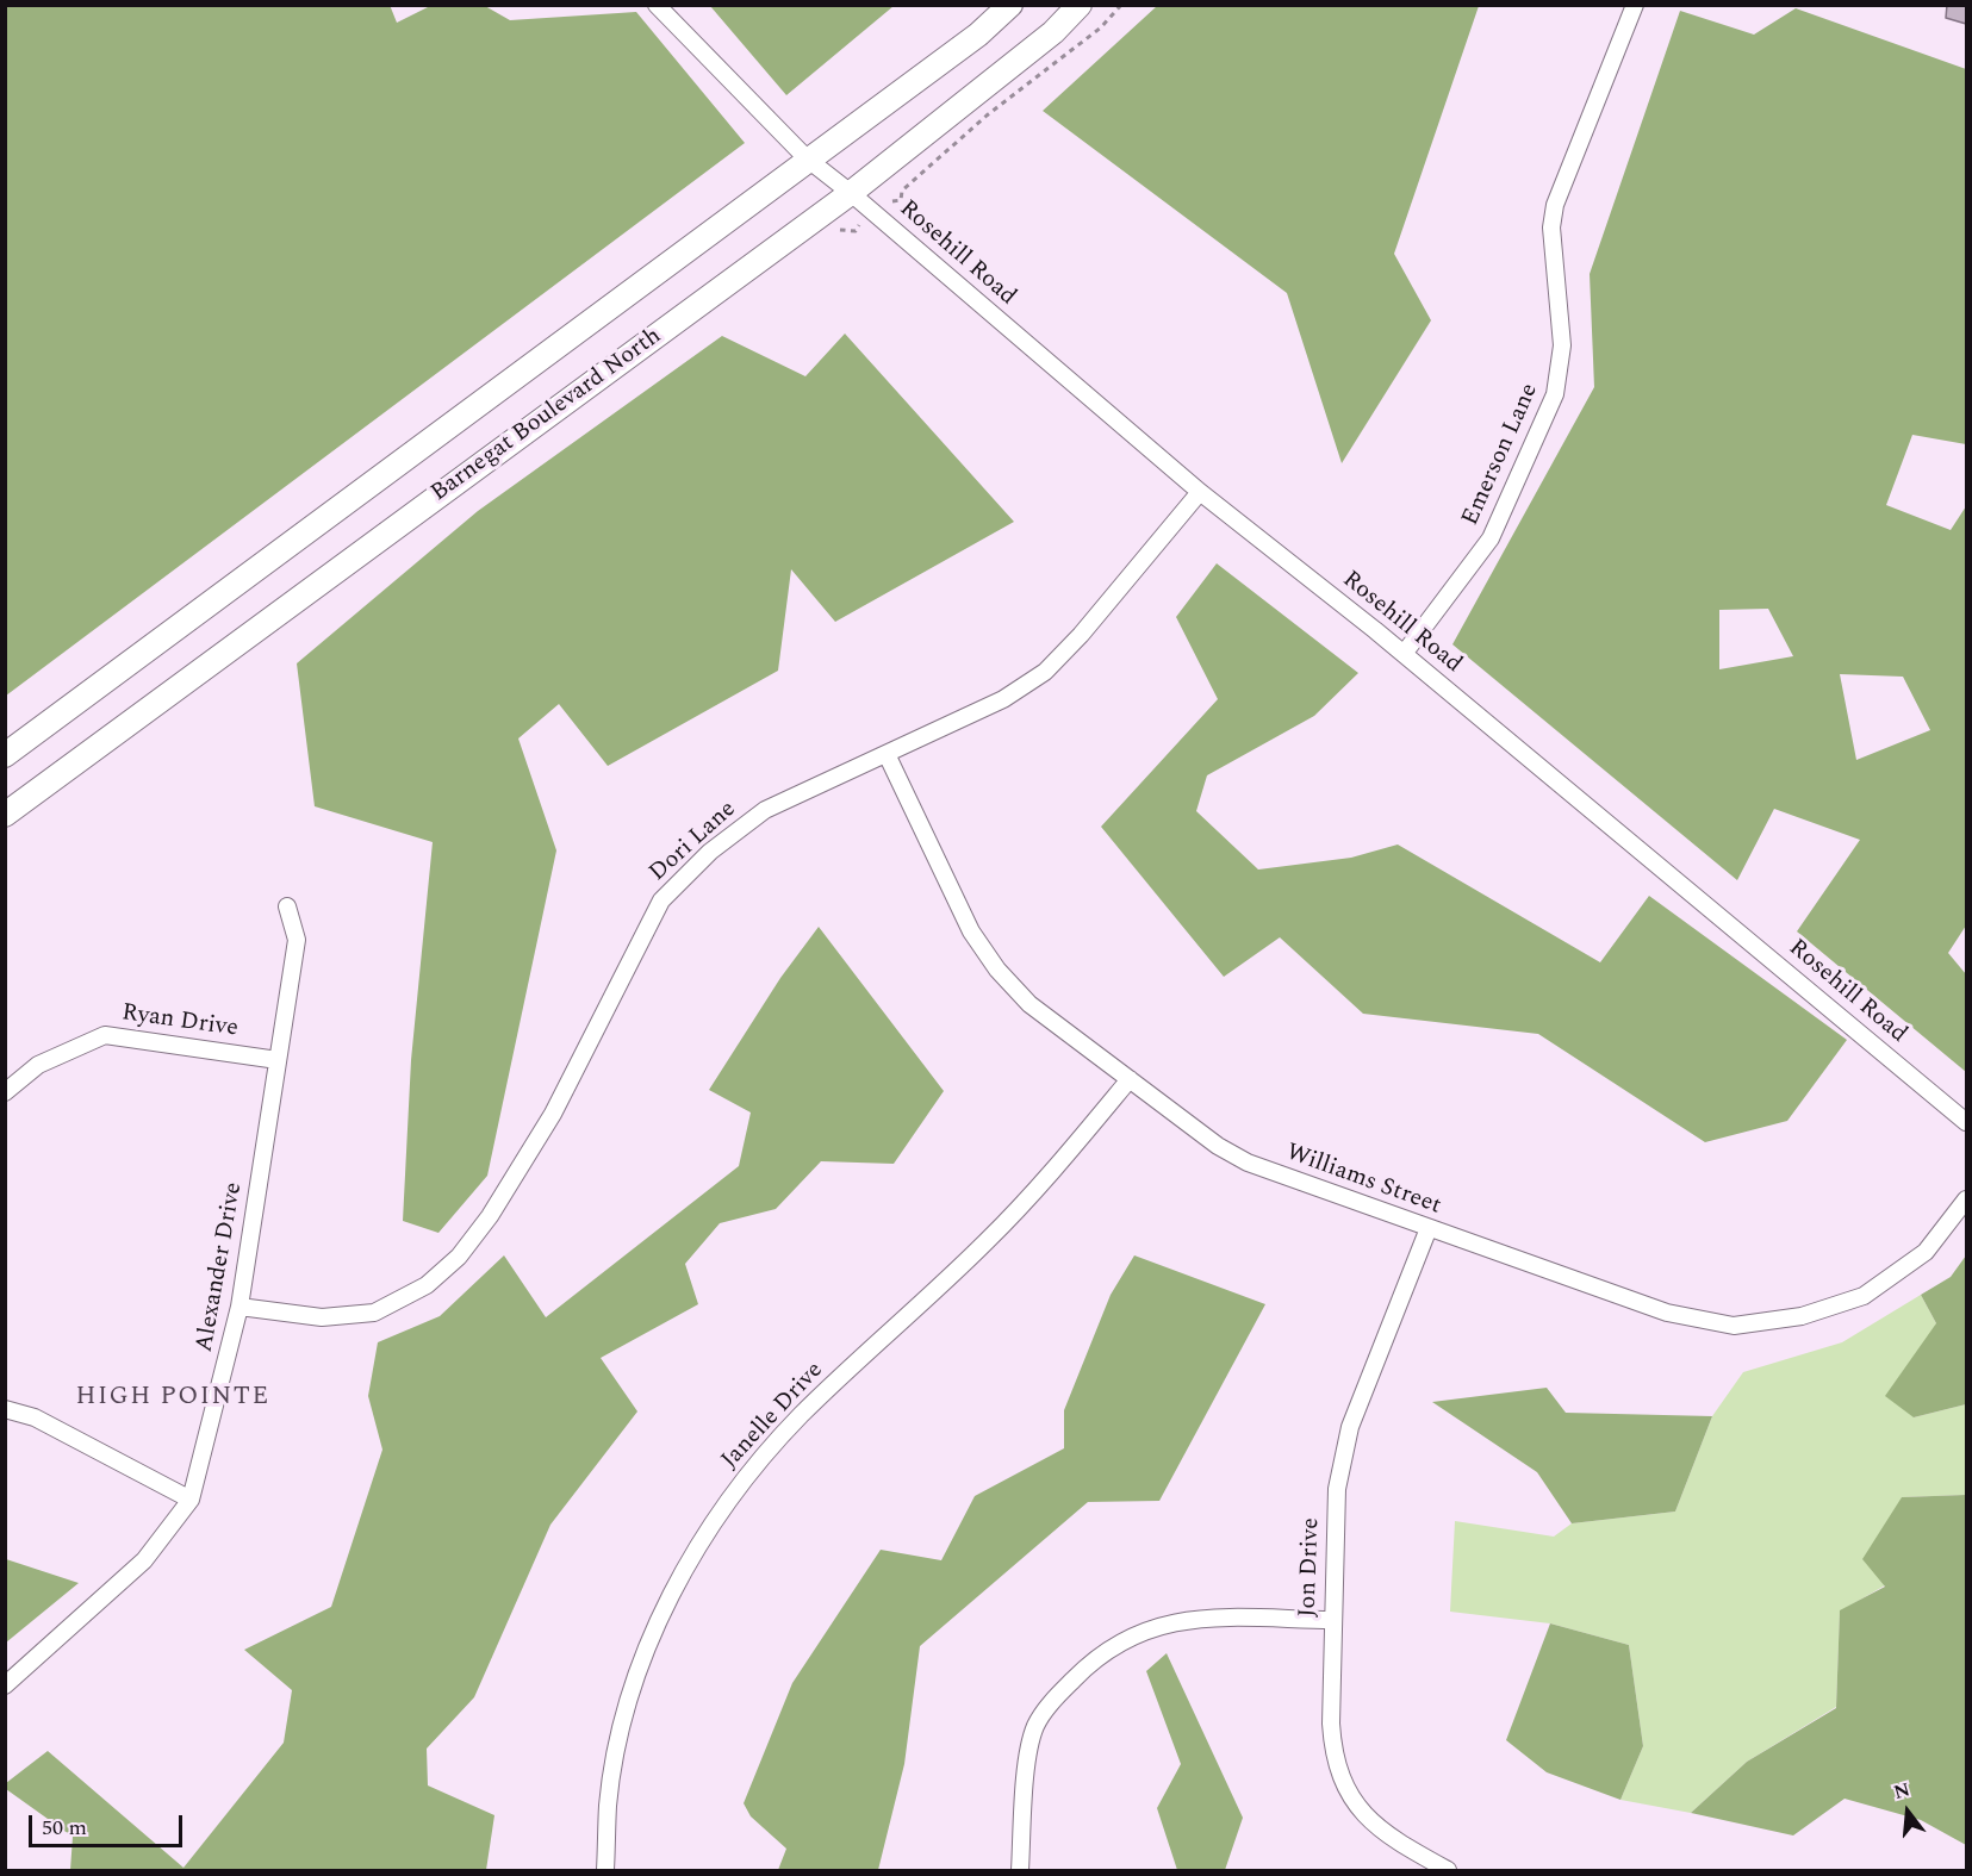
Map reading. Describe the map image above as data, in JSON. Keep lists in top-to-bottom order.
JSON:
{
  "streets": {
    "street": [
      "Rosehill Road",
      "Barnegat Boulevard North",
      "Emerson Lane",
      "Dori Lane",
      "Ryan Drive",
      "Williams Street",
      "Alexander Drive",
      "Janelle Drive",
      "Jon Drive"
    ]
  },
  "crossings": [
    ["Rosehill Road", "Barnegat Boulevard North"],
    ["Rosehill Road", "Emerson Lane"],
    ["Rosehill Road", "Dori Lane"],
    ["Dori Lane", "Williams Street"],
    ["Dori Lane", "Alexander Drive"],
    ["Ryan Drive", "Alexander Drive"],
    ["Williams Street", "Janelle Drive"],
    ["Williams Street", "Jon Drive"]
  ],
  "districts": ["HIGH POINTE"],
  "scale_bar": "50 m",
  "north": "top"
}
